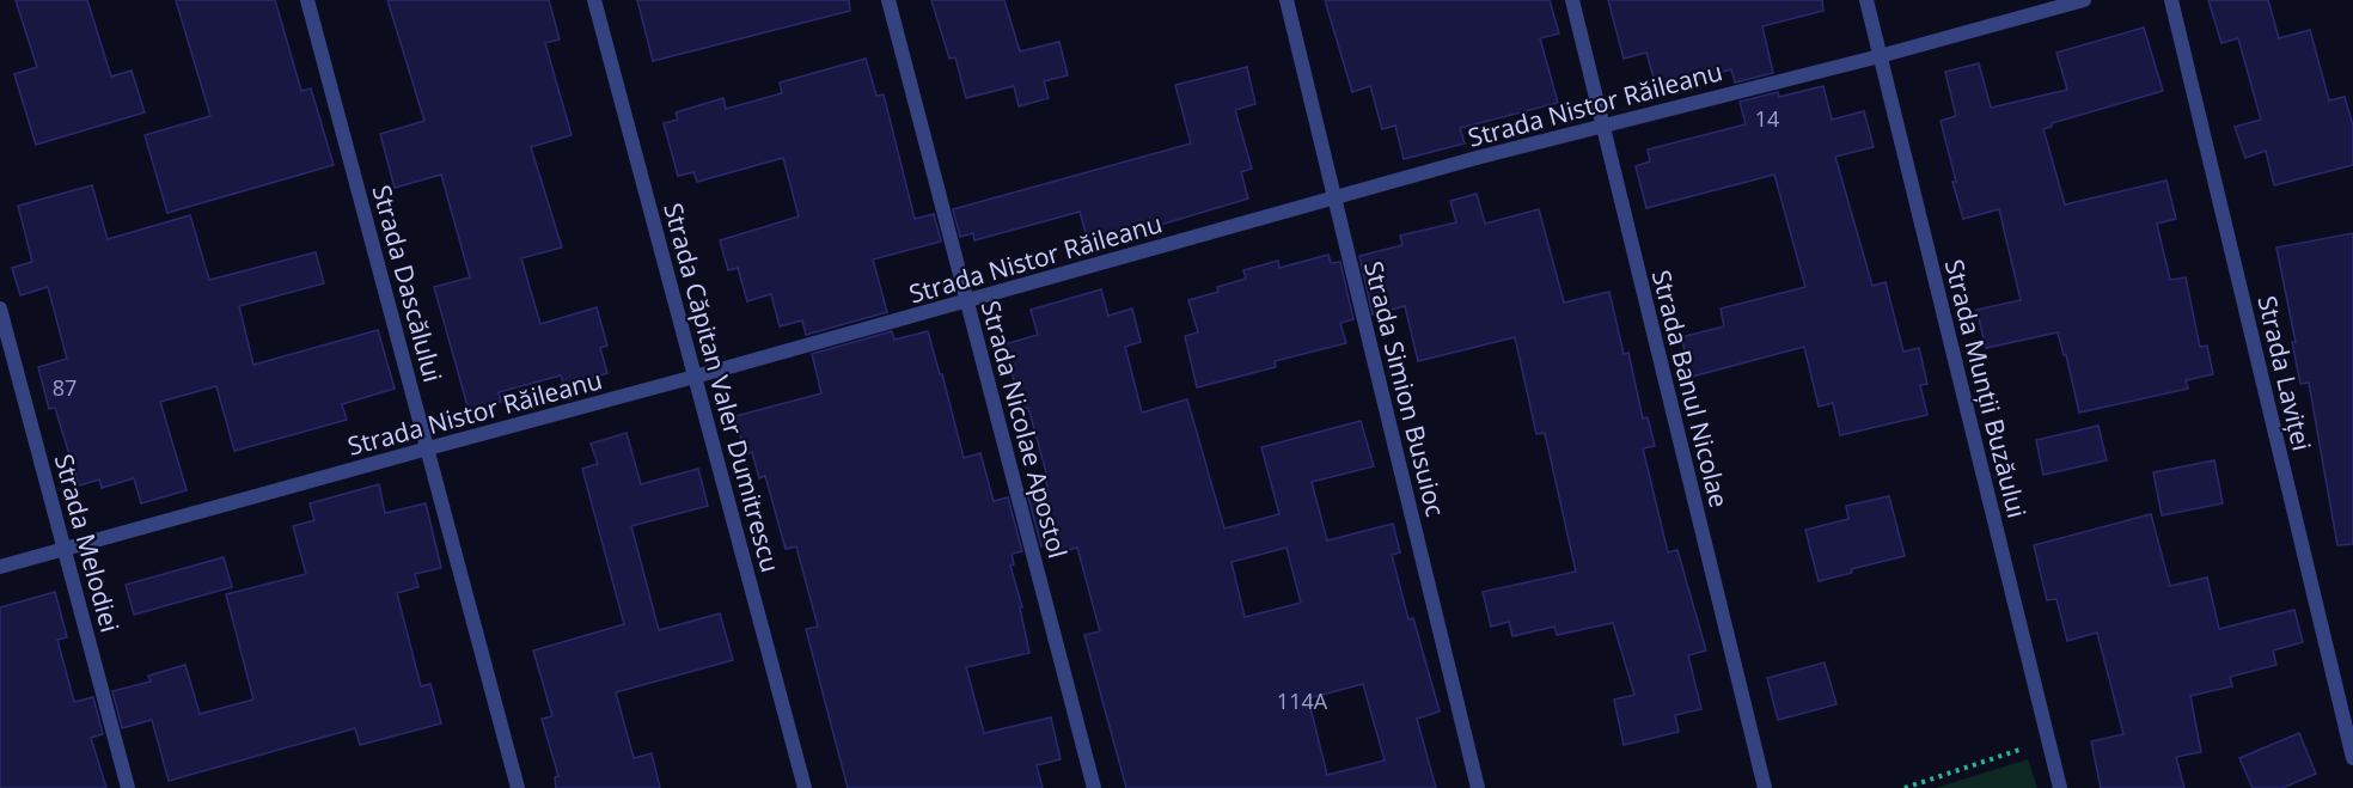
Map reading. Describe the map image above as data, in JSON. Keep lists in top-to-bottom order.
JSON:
{
  "streets": {
    "street": [
      "Strada Nistor Răileanu",
      "Strada Dascălului",
      "Strada Laviței",
      "Strada Căpitan Valer Dumitrescu",
      "Strada Simion Busuioc",
      "Strada Banul Nicolae",
      "Strada Munții Buzăului",
      "Strada Nicolae Apostol",
      "Strada Melodiei"
    ]
  },
  "crossings": [
    ["Strada Nistor Răileanu", "Strada Dascălului"],
    ["Strada Nistor Răileanu", "Strada Căpitan Valer Dumitrescu"],
    ["Strada Nistor Răileanu", "Strada Simion Busuioc"],
    ["Strada Nistor Răileanu", "Strada Banul Nicolae"],
    ["Strada Nistor Răileanu", "Strada Munții Buzăului"],
    ["Strada Nistor Răileanu", "Strada Nicolae Apostol"],
    ["Strada Nistor Răileanu", "Strada Melodiei"]
  ],
  "house_numbers": ["14", "87", "114A"]
}
